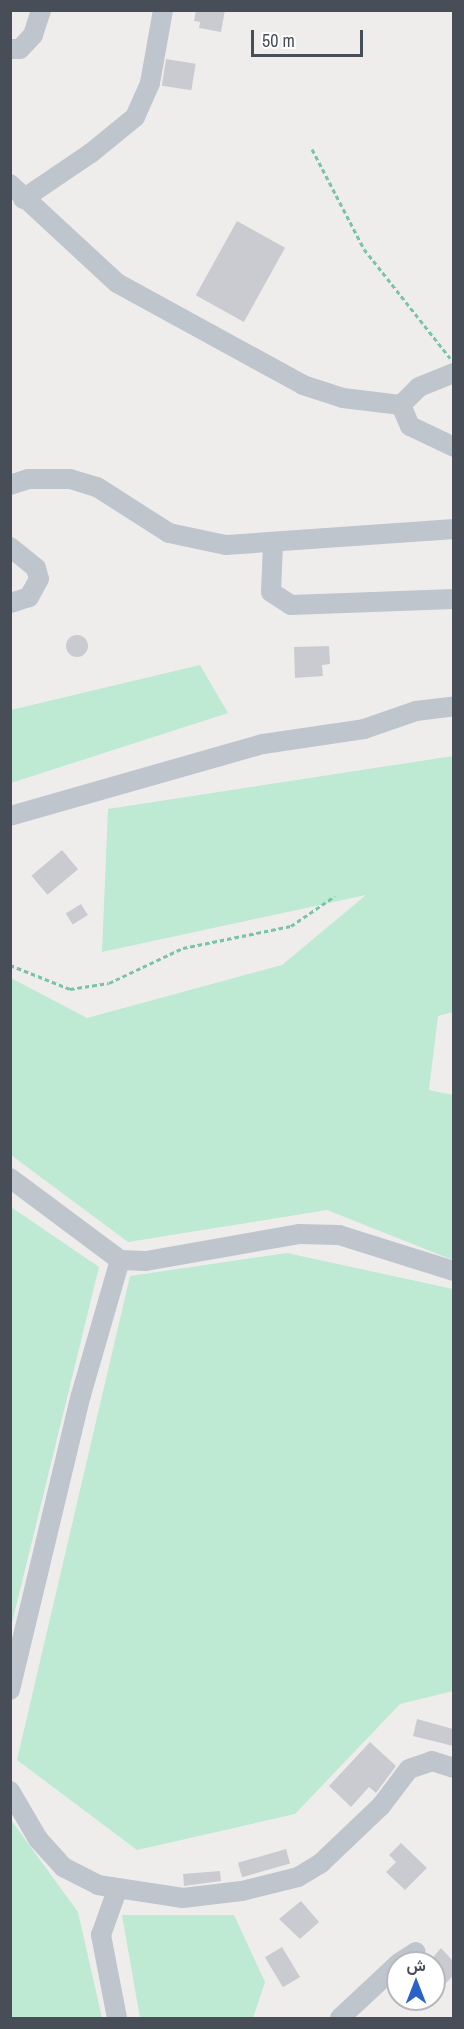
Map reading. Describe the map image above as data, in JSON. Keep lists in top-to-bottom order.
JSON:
{
  "scale_bar": "50 m",
  "north": "top"
}
